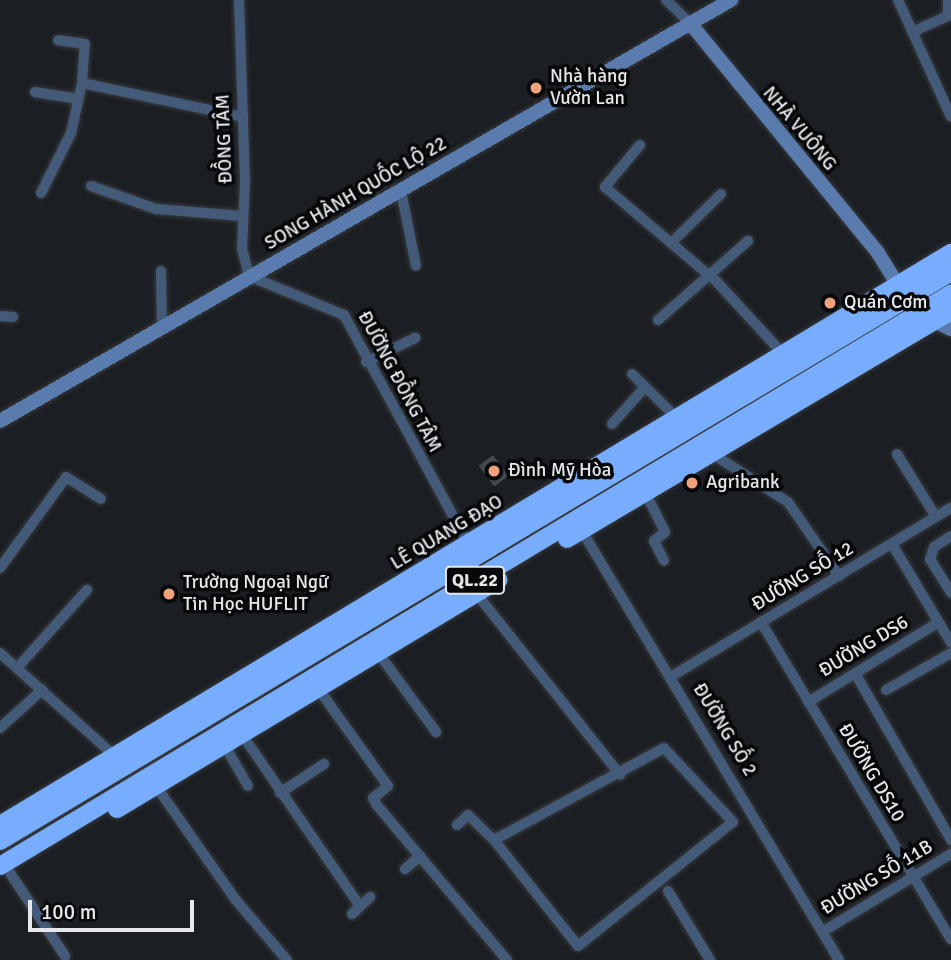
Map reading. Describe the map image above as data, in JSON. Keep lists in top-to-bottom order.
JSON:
{
  "streets": {
    "highway": ["LÊ QUANG ĐẠO", "QL.22"],
    "street": [
      "NHÀ VUÔNG",
      "ĐỒNG TÂM",
      "SONG HÀNH QUỐC LỘ 22",
      "ĐƯỜNG ĐỒNG TÂM",
      "ĐƯỜNG SỐ 12",
      "ĐƯỜNG DS6",
      "ĐƯỜNG SỐ 2",
      "ĐƯỜNG DS10",
      "ĐƯỜNG SỐ 11B"
    ]
  },
  "crossings": [
    ["NHÀ VUÔNG", "SONG HÀNH QUỐC LỘ 22"],
    ["NHÀ VUÔNG", "LÊ QUANG ĐẠO"],
    ["NHÀ VUÔNG", "QL.22"],
    ["ĐỒNG TÂM", "SONG HÀNH QUỐC LỘ 22"],
    ["ĐỒNG TÂM", "ĐƯỜNG ĐỒNG TÂM"],
    ["SONG HÀNH QUỐC LỘ 22", "ĐƯỜNG ĐỒNG TÂM"],
    ["ĐƯỜNG ĐỒNG TÂM", "LÊ QUANG ĐẠO"],
    ["ĐƯỜNG SỐ 12", "ĐƯỜNG SỐ 2"],
    ["ĐƯỜNG SỐ 12", "ĐƯỜNG DS10"],
    ["QL.22", "ĐƯỜNG SỐ 2"],
    ["ĐƯỜNG DS6", "ĐƯỜNG DS10"],
    ["ĐƯỜNG SỐ 2", "ĐƯỜNG SỐ 11B"],
    ["ĐƯỜNG DS10", "ĐƯỜNG SỐ 11B"]
  ],
  "places": [
    "Nhà hàng Vườn Lan",
    "Quán Cơm",
    "Đình Mỹ Hòa",
    "Agribank",
    "Trường Ngoại Ngữ Tin Học HUFLIT"
  ],
  "scale_bar": "100 m"
}
